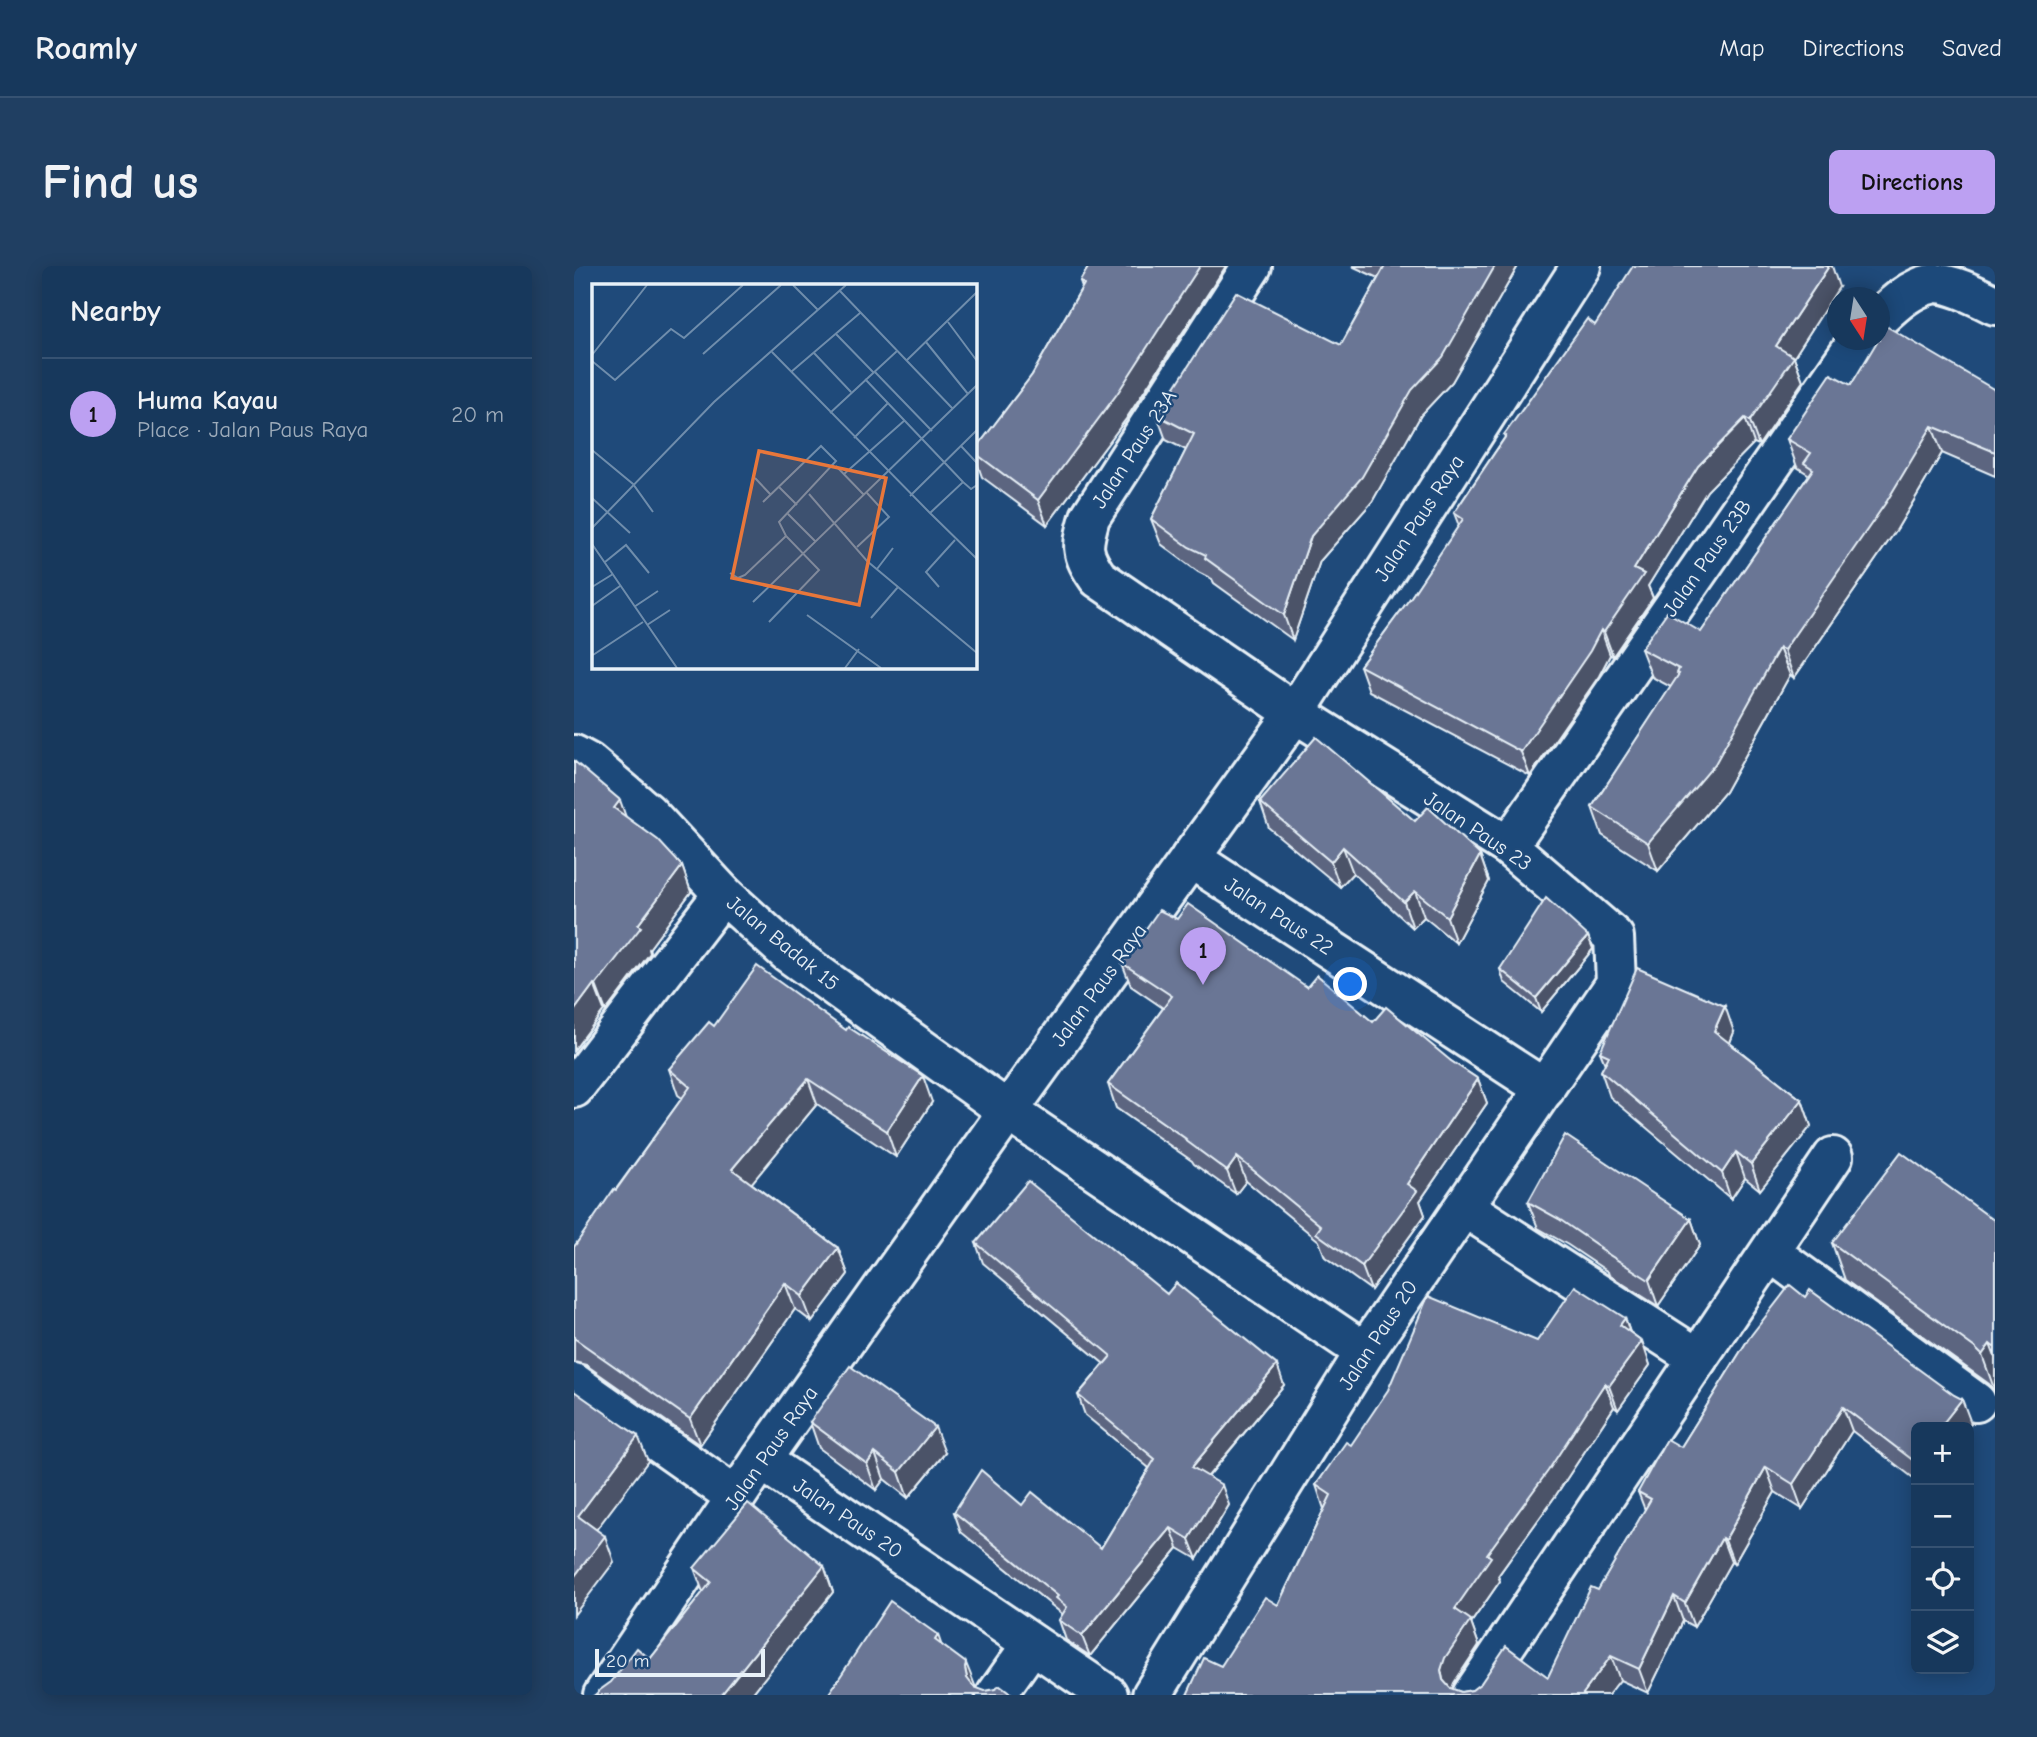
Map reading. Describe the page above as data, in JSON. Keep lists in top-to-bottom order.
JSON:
{
  "streets": {
    "street": [
      "Jalan Paus 23A",
      "Jalan Paus Raya",
      "Jalan Paus 23B",
      "Jalan Paus 23",
      "Jalan Paus 22",
      "Jalan Badak 15",
      "Jalan Paus 20"
    ]
  },
  "crossings": [
    ["Jalan Paus 23A", "Jalan Paus Raya"],
    ["Jalan Paus 23A", "Jalan Paus 23"],
    ["Jalan Paus Raya", "Jalan Paus 23"],
    ["Jalan Paus Raya", "Jalan Paus 22"],
    ["Jalan Paus Raya", "Jalan Badak 15"],
    ["Jalan Paus Raya", "Jalan Paus 20"],
    ["Jalan Paus 23B", "Jalan Paus 23"],
    ["Jalan Paus 23", "Jalan Paus 20"],
    ["Jalan Paus 22", "Jalan Paus 20"],
    ["Jalan Badak 15", "Jalan Paus 20"]
  ],
  "scale_bar": "20 m",
  "north": "bottom",
  "page": {
    "header": "Roamly",
    "nav": ["Map", "Directions", "Saved"],
    "buttons": "Directions",
    "title": "Find us",
    "heading": "Nearby",
    "list": [
      {
        "mark": "1",
        "name": "Huma Kayau",
        "note": "Place · Jalan Paus Raya",
        "value": "20 m"
      }
    ],
    "pins": "1",
    "map_buttons": ["+", "−"],
    "scale": "20 m"
  }
}
